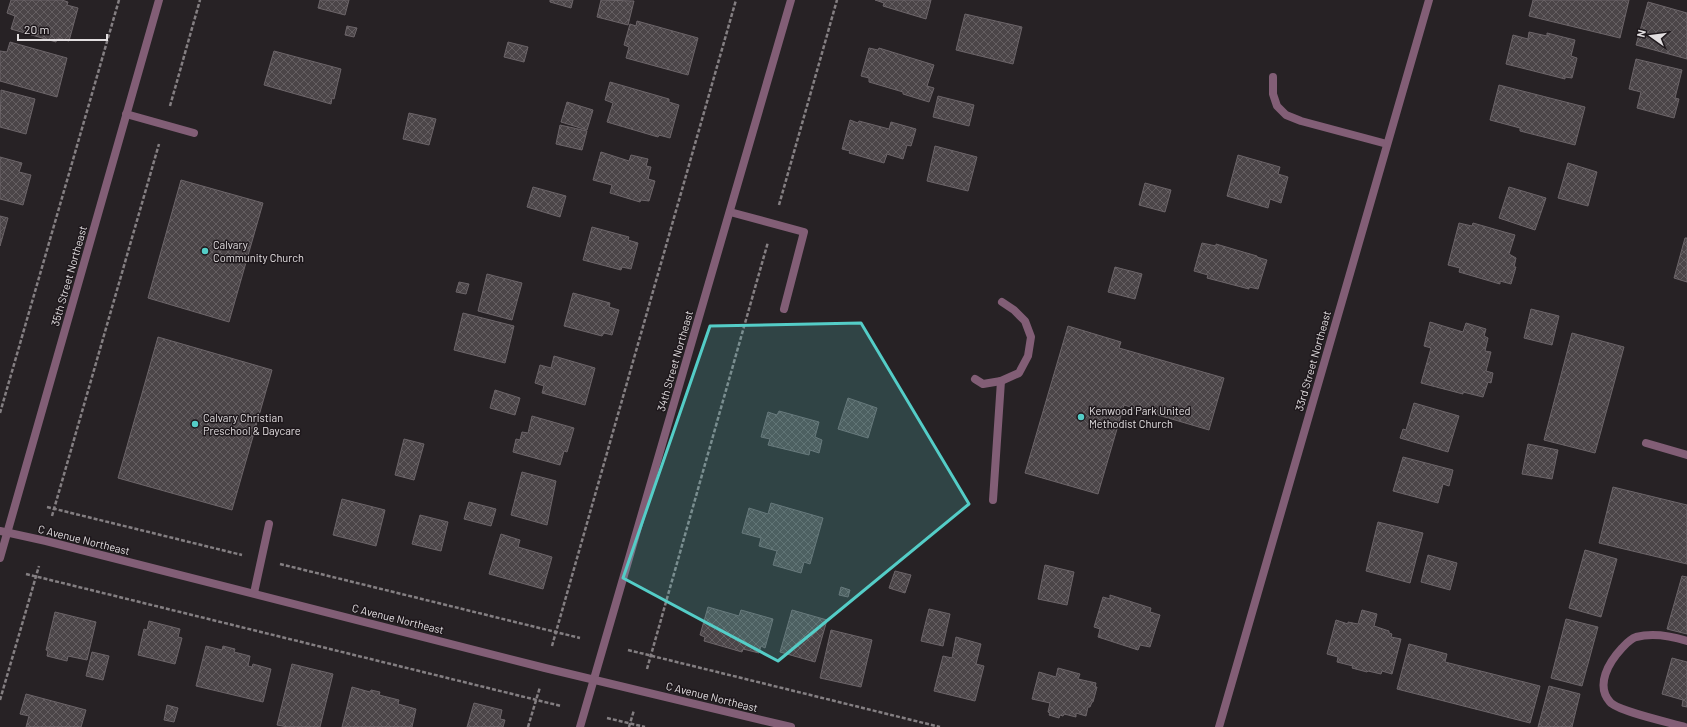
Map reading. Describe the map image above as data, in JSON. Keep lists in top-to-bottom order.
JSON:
{
  "streets": {
    "street": [
      "35th Street Northeast",
      "34th Street Northeast",
      "33rd Street Northeast",
      "C Avenue Northeast"
    ]
  },
  "crossings": [
    ["35th Street Northeast", "C Avenue Northeast"],
    ["34th Street Northeast", "C Avenue Northeast"]
  ],
  "places": ["Calvary Community Church", "Kenwood Park United Methodist Church", "Calvary Christian Preschool & Daycare"],
  "scale_bar": "20 m",
  "north": "left"
}
